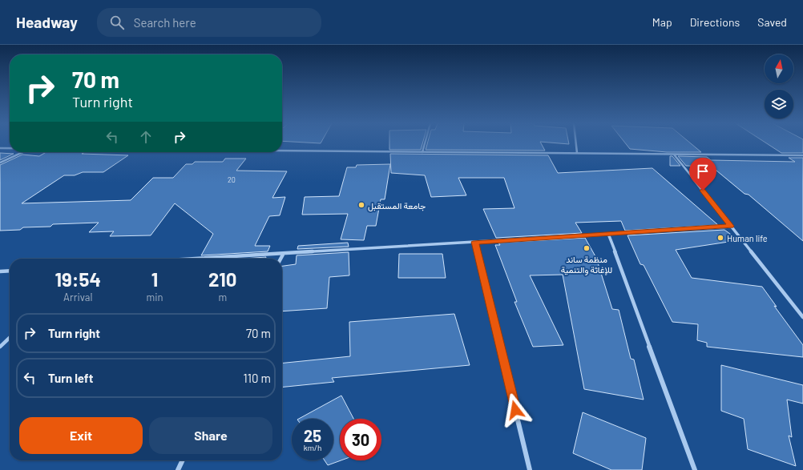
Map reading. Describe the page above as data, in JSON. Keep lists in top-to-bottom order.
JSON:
{
  "places": ["جامعة المستقبل", "Human life", "منظمة ساند للإغاثة والتنمية"],
  "house_numbers": ["20"],
  "north": "top",
  "page": {
    "header": "Headway",
    "search": "Search here",
    "nav": ["Map", "Directions", "Saved"],
    "turn": ["70 m", "Turn right"],
    "eta": [
      "19:54",
      "Arrival",
      "1",
      "min",
      "210",
      "m"
    ],
    "list": [
      {
        "name": "Turn right",
        "value": "70 m"
      },
      {
        "name": "Turn left",
        "value": "110 m"
      }
    ],
    "buttons": ["Exit", "Share"],
    "speed": "25 km/h",
    "limit": "30"
  }
}
